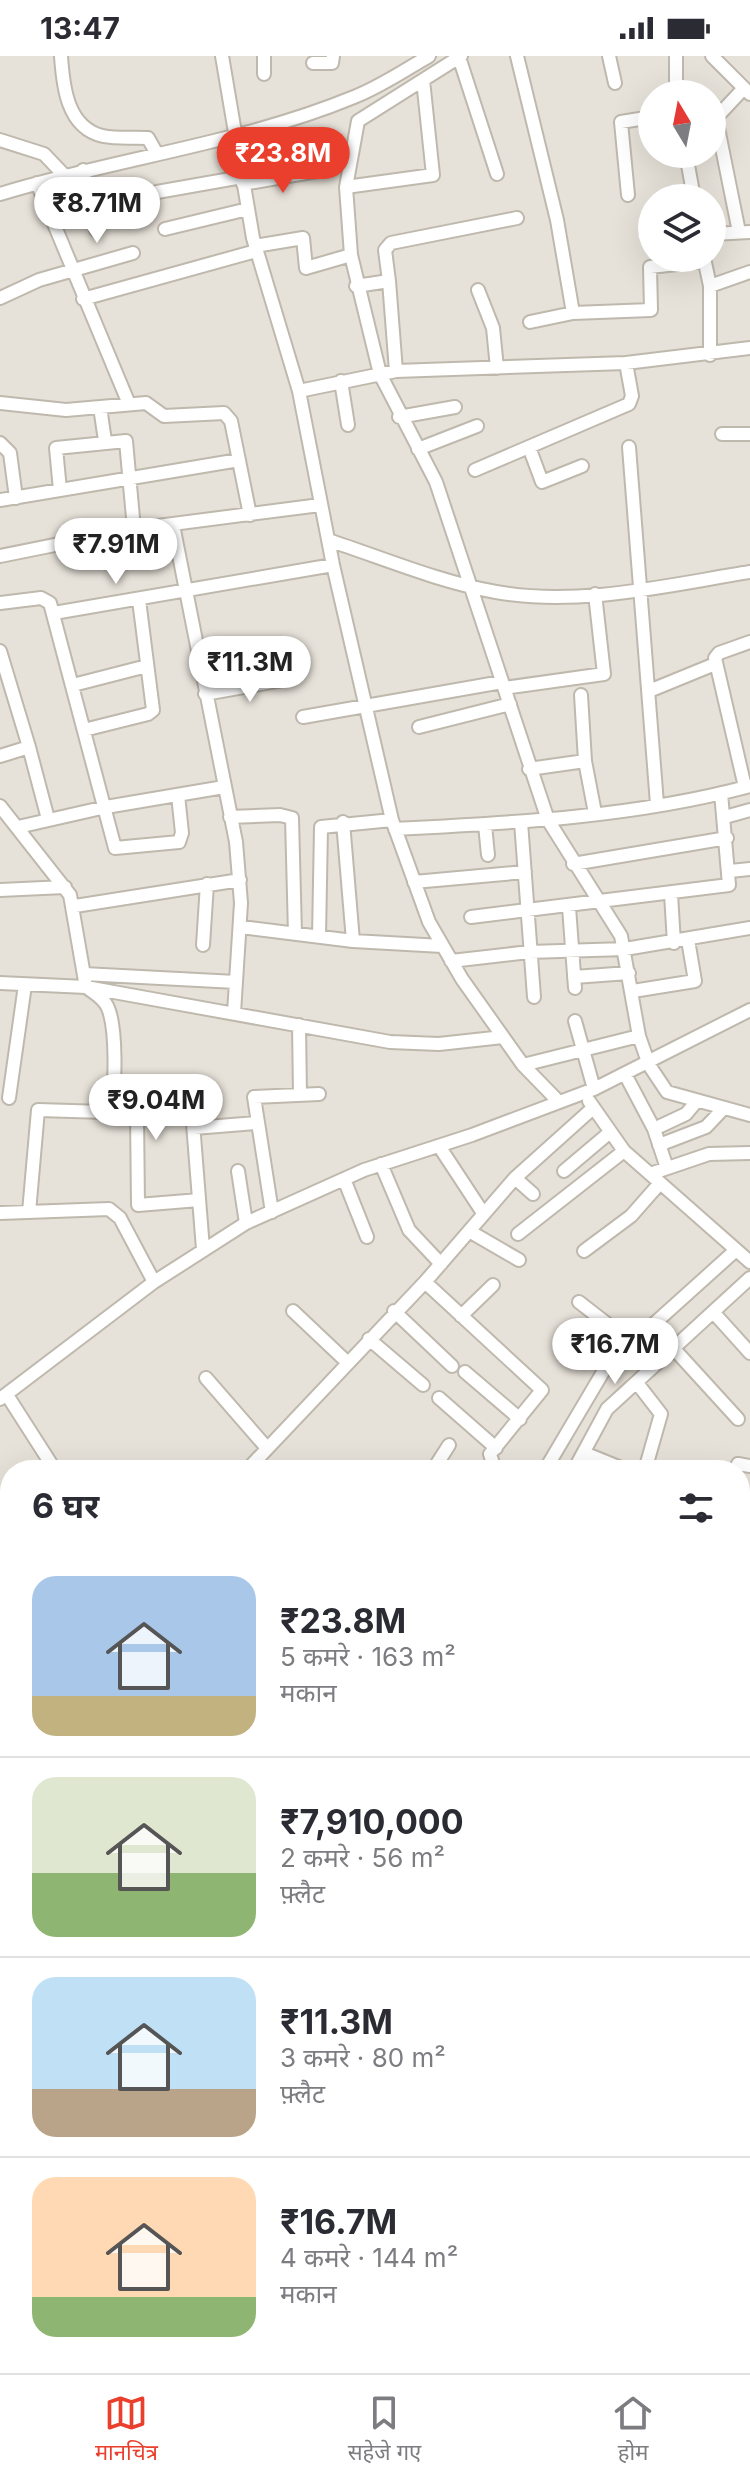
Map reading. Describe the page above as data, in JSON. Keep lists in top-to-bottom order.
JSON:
{
  "north": "top",
  "page": {
    "status": "13:47",
    "price": [
      "₹23.8M",
      "₹8.71M",
      "₹7.91M",
      "₹11.3M",
      "₹9.04M",
      "₹16.7M"
    ],
    "heading": "6 घर",
    "list": [
      {
        "name": "₹23.8M",
        "note": "5 कमरे · 163 m² · मकान"
      },
      {
        "name": "₹7,910,000",
        "note": "2 कमरे · 56 m² · फ़्लैट"
      },
      {
        "name": "₹11.3M",
        "note": "3 कमरे · 80 m² · फ़्लैट"
      },
      {
        "name": "₹16.7M",
        "note": "4 कमरे · 144 m² · मकान"
      }
    ],
    "tabs": ["मानचित्र", "सहेजे गए", "होम"]
  }
}
